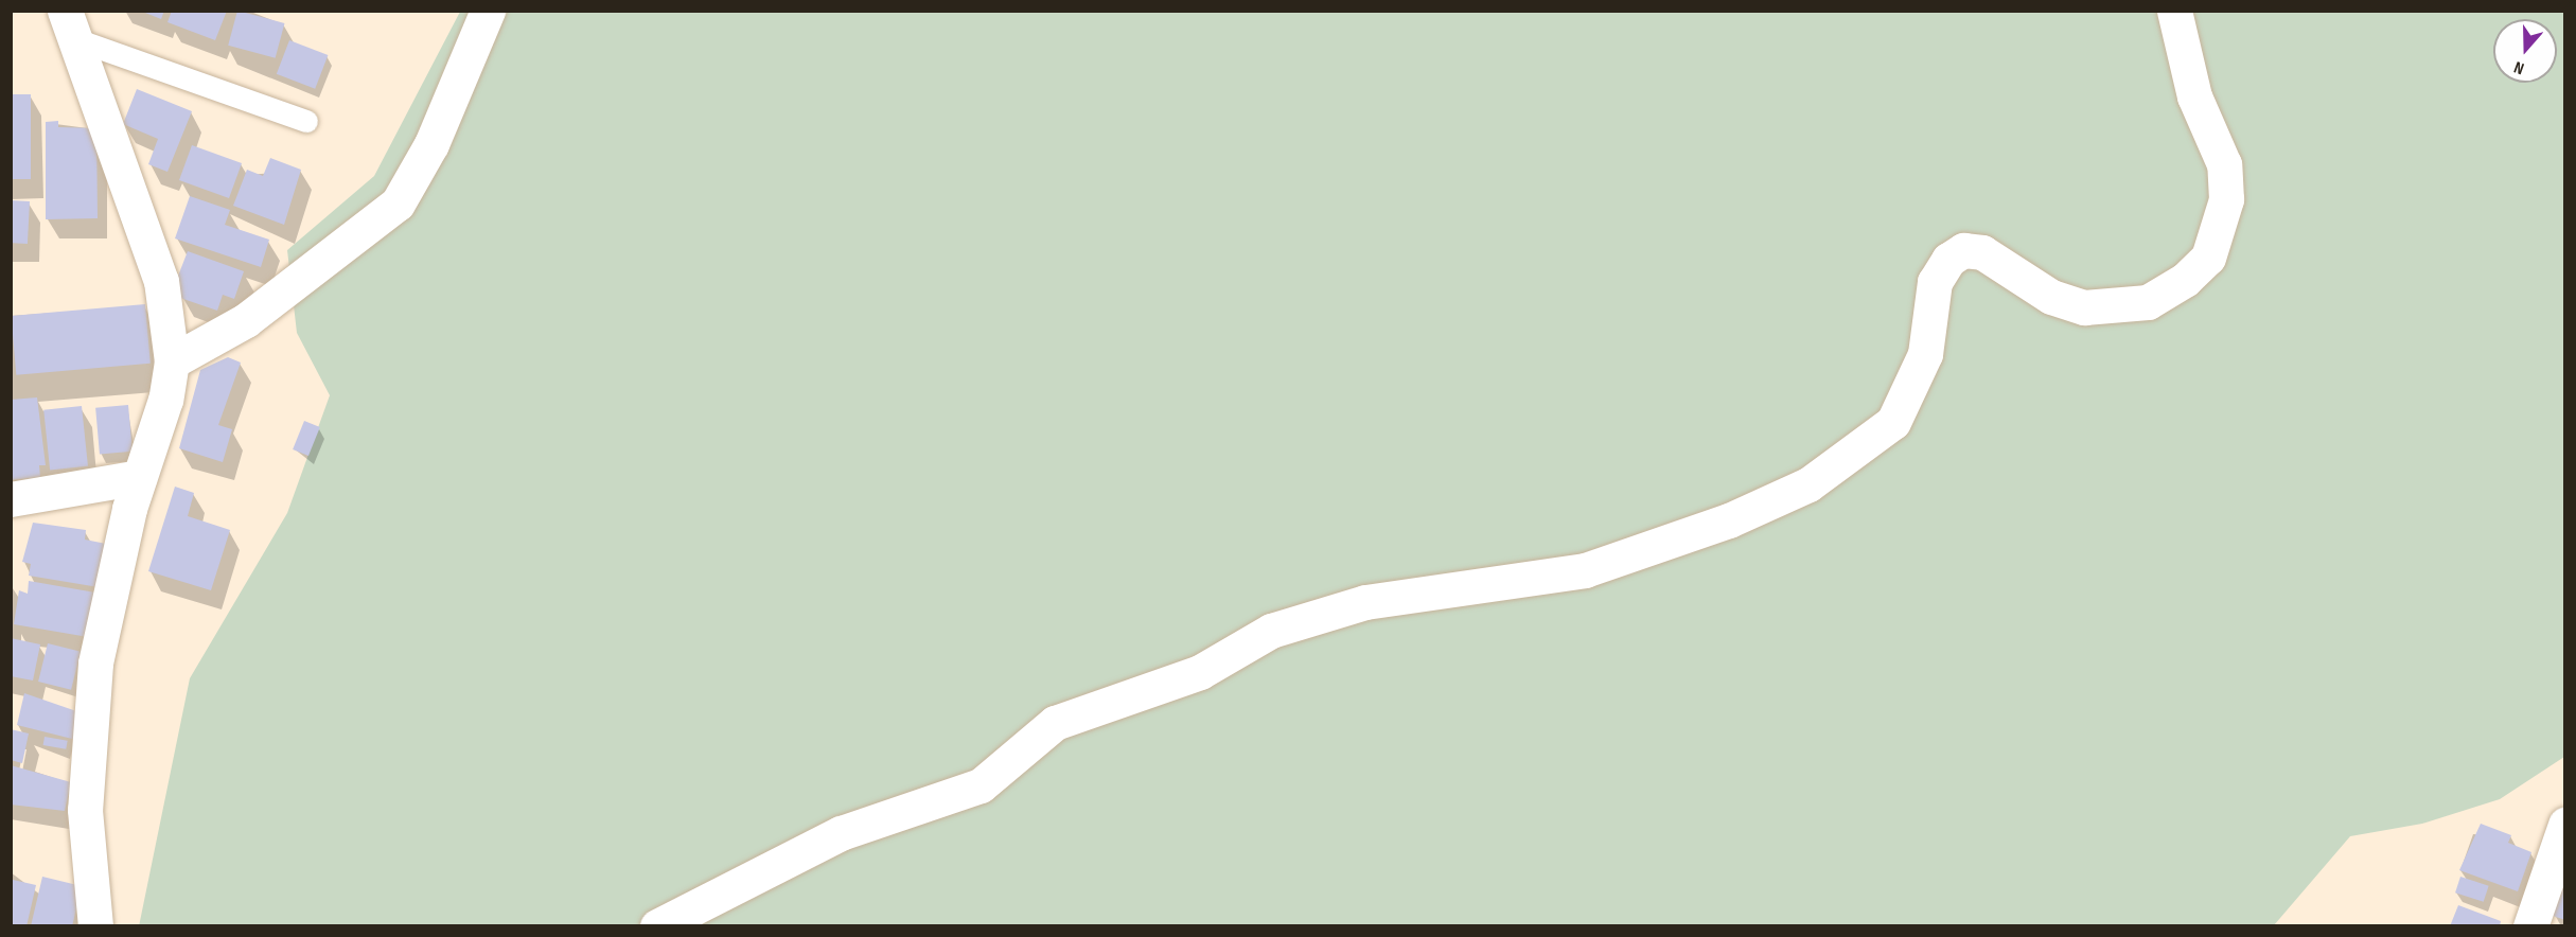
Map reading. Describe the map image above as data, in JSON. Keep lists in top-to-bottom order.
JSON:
{
  "north": "bottom"
}
